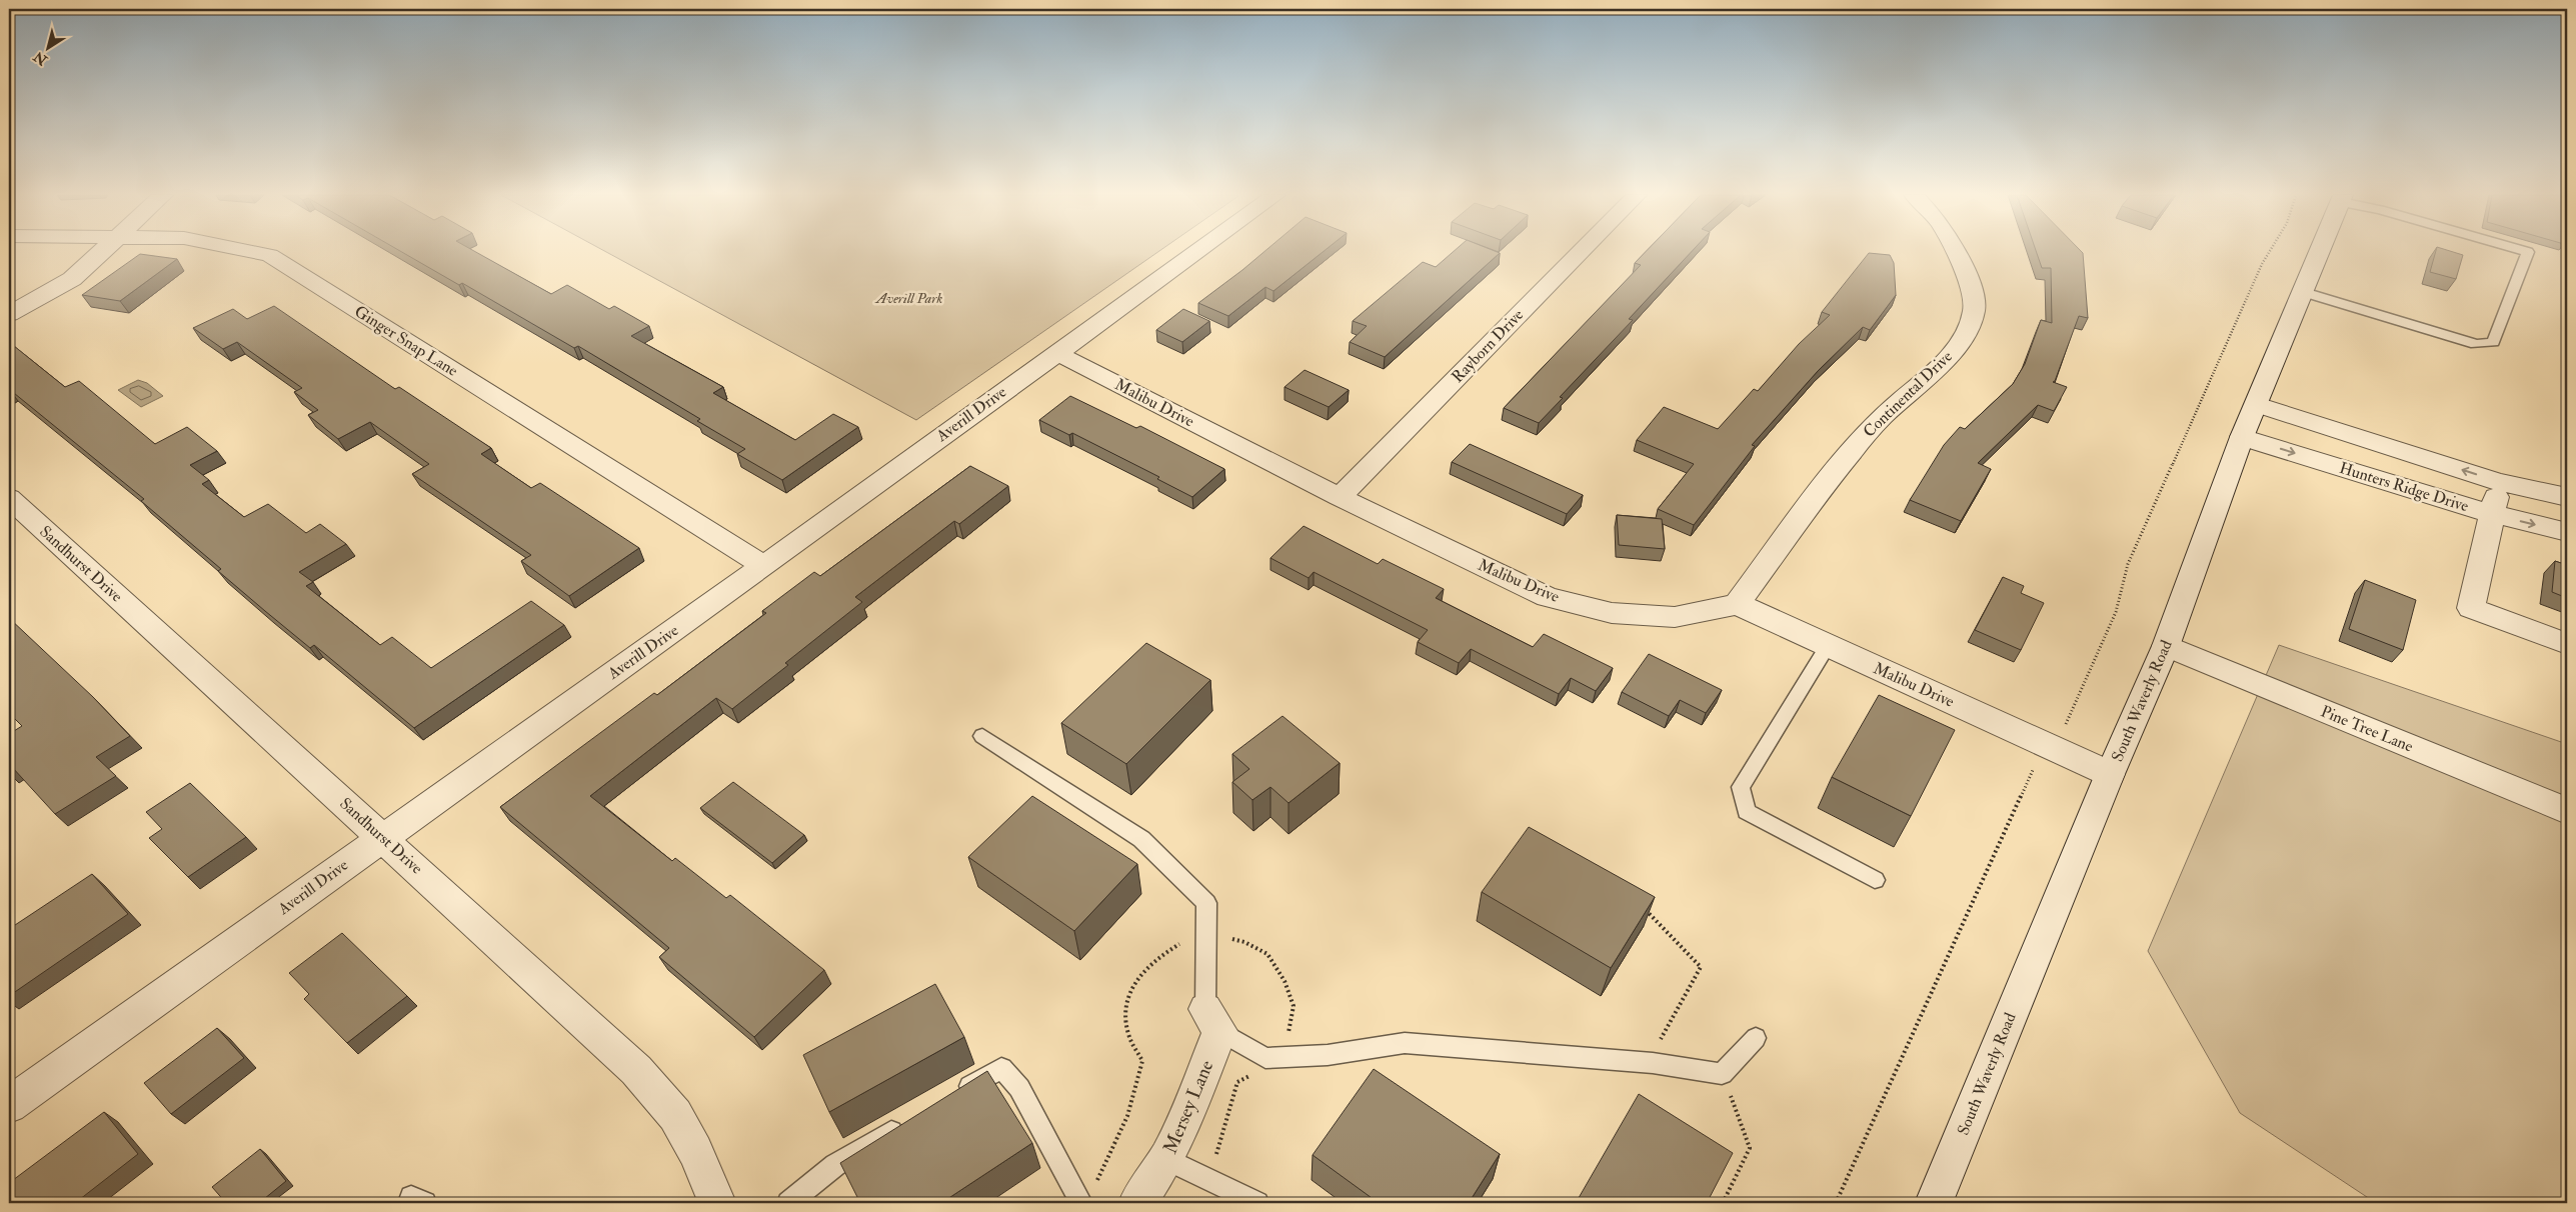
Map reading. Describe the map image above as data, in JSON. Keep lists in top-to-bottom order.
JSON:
{
  "streets": {
    "street": [
      "Ginger Snap Lane",
      "Rayborn Drive",
      "Continental Drive",
      "Malibu Drive",
      "Averill Drive",
      "Hunters Ridge Drive",
      "Sandhurst Drive",
      "South Waverly Road",
      "Pine Tree Lane",
      "Mersey Lane"
    ]
  },
  "crossings": [
    ["Ginger Snap Lane", "Averill Drive"],
    ["Rayborn Drive", "Malibu Drive"],
    ["Continental Drive", "Malibu Drive"],
    ["Malibu Drive", "Averill Drive"],
    ["Malibu Drive", "South Waverly Road"],
    ["Averill Drive", "Sandhurst Drive"],
    ["Hunters Ridge Drive", "South Waverly Road"],
    ["South Waverly Road", "Pine Tree Lane"]
  ],
  "parks": ["Averill Park"],
  "north": "bottom left"
}
